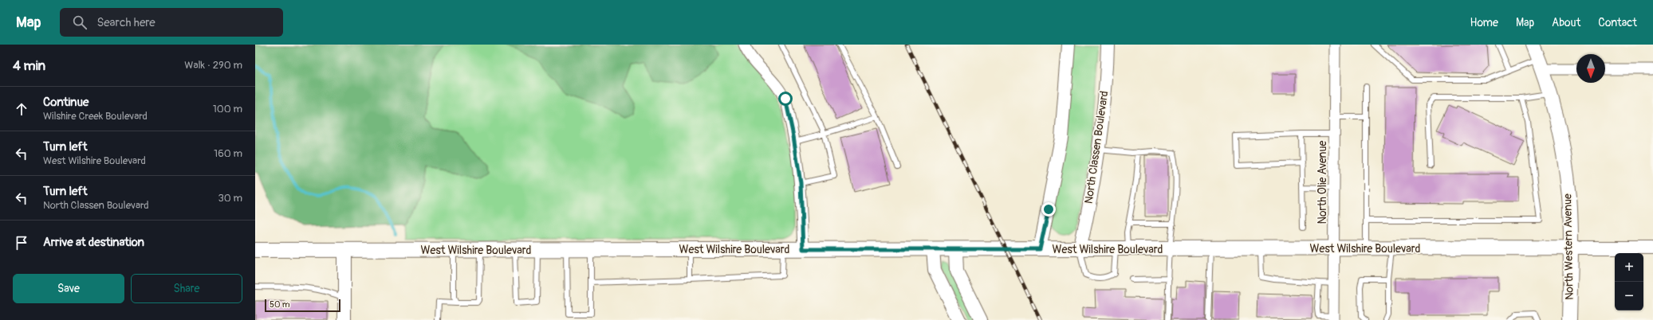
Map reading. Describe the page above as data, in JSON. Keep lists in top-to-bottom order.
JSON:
{
  "streets": {
    "main road": ["North Western Avenue", "West Wilshire Boulevard"],
    "street": ["North Classen Boulevard", "North Olie Avenue"]
  },
  "crossings": [
    ["North Classen Boulevard", "West Wilshire Boulevard"],
    ["North Olie Avenue", "West Wilshire Boulevard"],
    ["North Western Avenue", "West Wilshire Boulevard"]
  ],
  "scale_bar": "50 m",
  "north": "bottom",
  "page": {
    "header": "Map",
    "search": "Search here",
    "nav": [
      "Home",
      "Map",
      "About",
      "Contact"
    ],
    "heading": ["4 min", "Walk · 290 m"],
    "list": [
      ["Continue", "Wilshire Creek Boulevard", "100 m"],
      ["Turn left", "West Wilshire Boulevard", "160 m"],
      ["Turn left", "North Classen Boulevard", "30 m"],
      "Arrive at destination"
    ],
    "map_buttons": ["+", "−"],
    "buttons": ["Save", "Share"],
    "scale": "50 m"
  }
}
